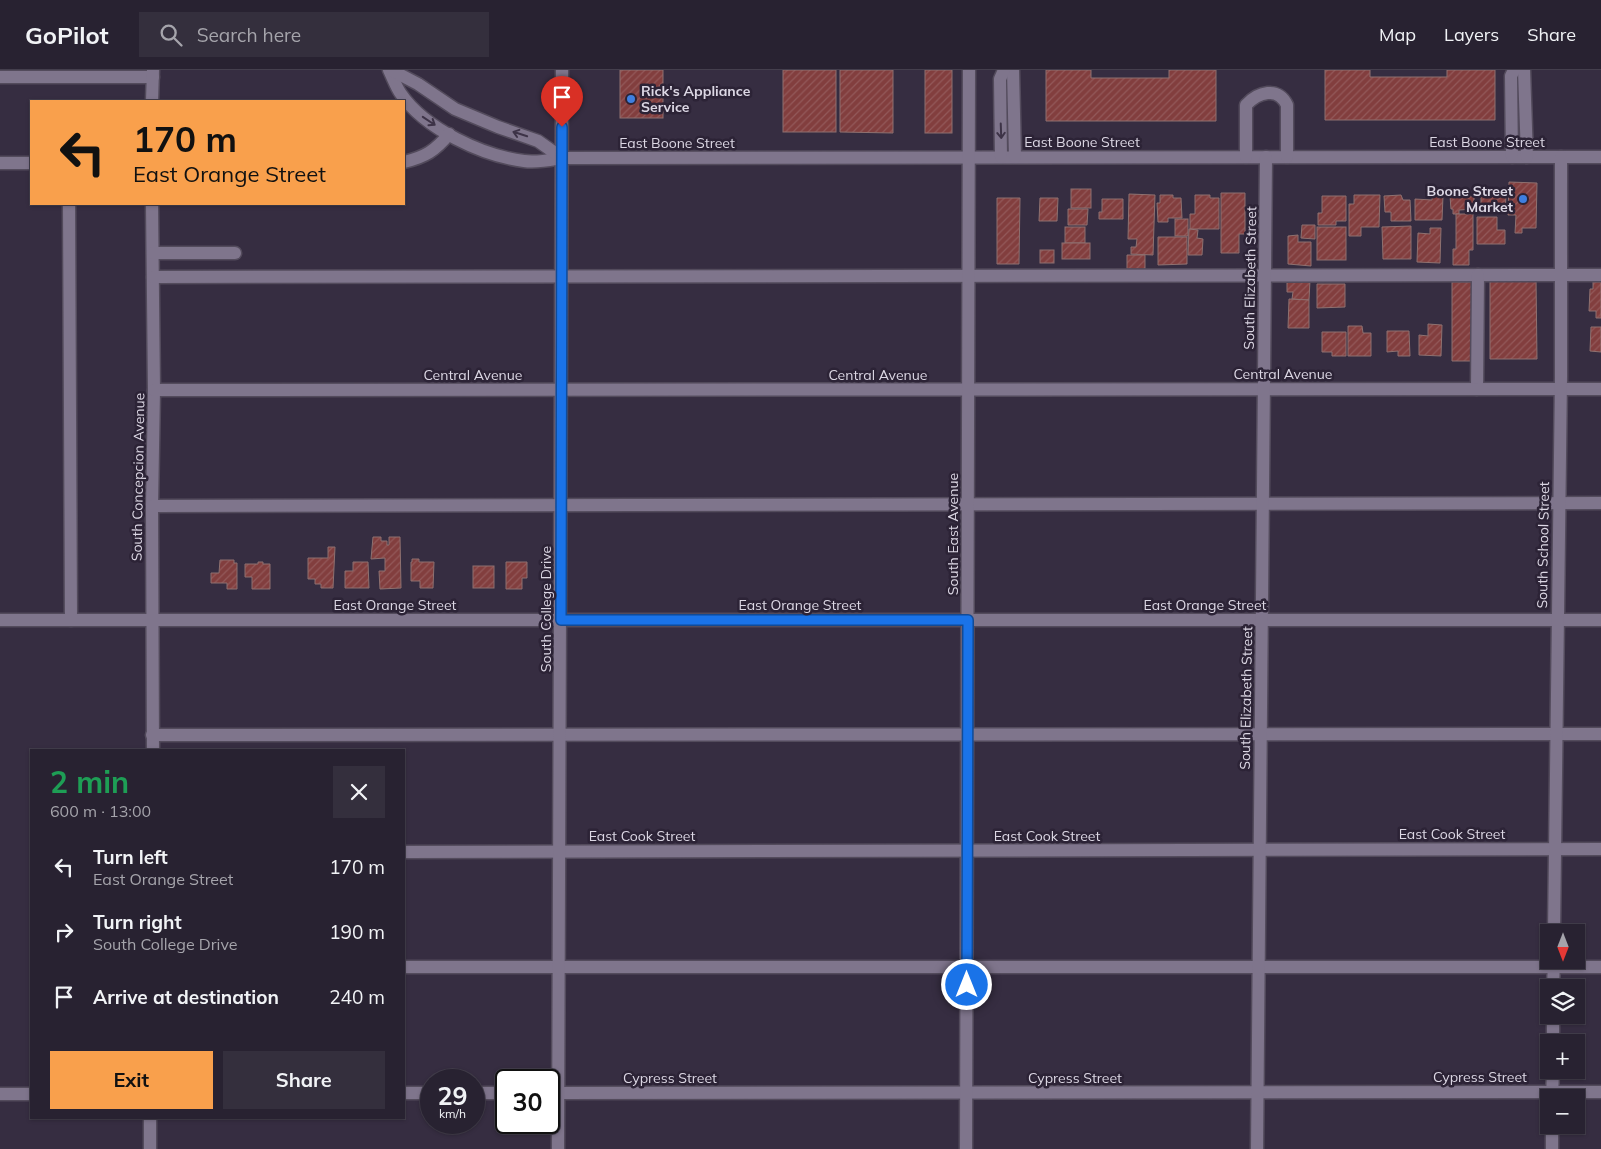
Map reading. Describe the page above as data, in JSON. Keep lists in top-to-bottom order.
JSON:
{
  "streets": {
    "street": [
      "East Boone Street",
      "South Elizabeth Street",
      "Central Avenue",
      "South Concepcion Avenue",
      "South East Avenue",
      "South School Street",
      "East Orange Street",
      "South College Drive",
      "East Cook Street",
      "Cypress Street"
    ]
  },
  "crossings": [
    ["East Boone Street", "South Elizabeth Street"],
    ["East Boone Street", "South East Avenue"],
    ["East Boone Street", "South School Street"],
    ["East Boone Street", "South College Drive"],
    ["South Elizabeth Street", "Central Avenue"],
    ["South Elizabeth Street", "East Orange Street"],
    ["South Elizabeth Street", "East Cook Street"],
    ["South Elizabeth Street", "Cypress Street"],
    ["Central Avenue", "South Concepcion Avenue"],
    ["Central Avenue", "South East Avenue"],
    ["Central Avenue", "South School Street"],
    ["Central Avenue", "South College Drive"],
    ["South Concepcion Avenue", "East Orange Street"],
    ["South East Avenue", "East Orange Street"],
    ["South East Avenue", "East Cook Street"],
    ["South East Avenue", "Cypress Street"],
    ["South School Street", "East Orange Street"],
    ["South School Street", "East Cook Street"],
    ["East Orange Street", "South College Drive"],
    ["South College Drive", "East Cook Street"]
  ],
  "places": ["Rick's Appliance Service", "Boone Street Market"],
  "north": "bottom",
  "page": {
    "header": "GoPilot",
    "search": "Search here",
    "nav": ["Map", "Layers", "Share"],
    "turn": ["170 m", "East Orange Street"],
    "heading": ["2 min", "600 m · 13:00"],
    "list": [
      {
        "name": "Turn left",
        "note": "East Orange Street",
        "value": "170 m"
      },
      {
        "name": "Turn right",
        "note": "South College Drive",
        "value": "190 m"
      },
      {
        "name": "Arrive at destination",
        "value": "240 m"
      }
    ],
    "map_buttons": ["+", "−"],
    "buttons": ["Exit", "Share"],
    "speed": "29 km/h",
    "limit": "30"
  }
}
